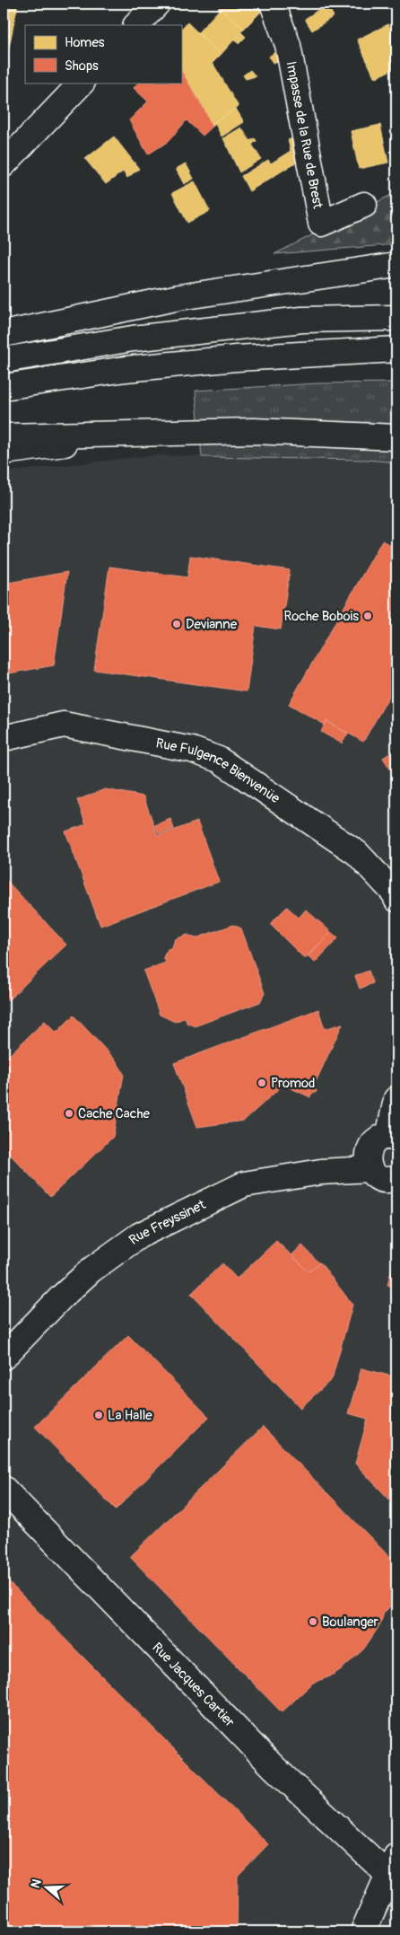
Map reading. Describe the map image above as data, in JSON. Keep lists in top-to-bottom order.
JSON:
{
  "streets": {
    "main road": [
      "Impasse de la Rue de Brest",
      "Rue Fulgence Bienvenüe",
      "Rue Freyssinet",
      "Rue Jacques Cartier"
    ]
  },
  "places": [
    "Roche Bobois",
    "Devianne",
    "Promod",
    "Cache Cache",
    "La Halle",
    "Boulanger"
  ],
  "legend": ["Homes", "Shops"],
  "north": "left"
}
